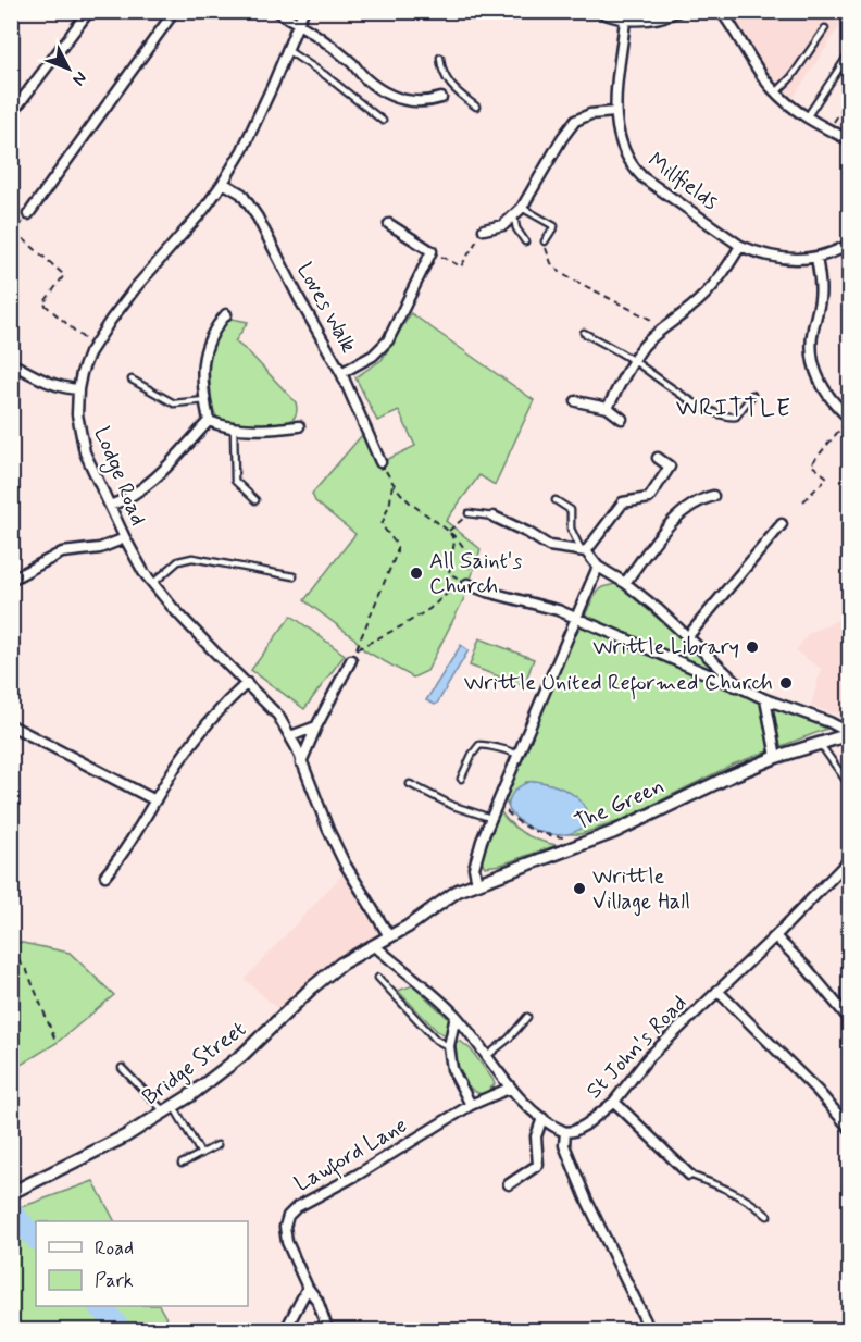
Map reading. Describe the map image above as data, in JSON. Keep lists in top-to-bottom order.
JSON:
{
  "streets": {
    "street": [
      "Millfields",
      "Loves Walk",
      "Lodge Road",
      "The Green",
      "St John's Road",
      "Bridge Street",
      "Lawford Lane"
    ]
  },
  "crossings": [
    ["Loves Walk", "Lodge Road"],
    ["Lodge Road", "The Green"],
    ["Lodge Road", "St John's Road"],
    ["Lodge Road", "Bridge Street"],
    ["Lodge Road", "Lawford Lane"],
    ["The Green", "Bridge Street"]
  ],
  "districts": ["WRITTLE"],
  "places": [
    "All Saint's Church",
    "Writtle Library",
    "Writtle United Reformed Church",
    "Writtle Village Hall"
  ],
  "legend": ["Road", "Park"],
  "north": "bottom right"
}
